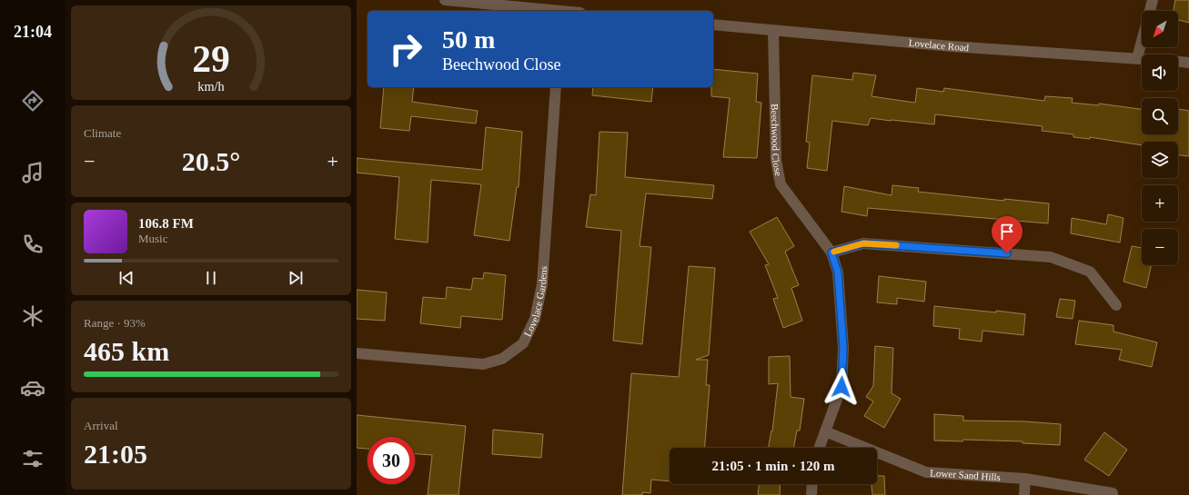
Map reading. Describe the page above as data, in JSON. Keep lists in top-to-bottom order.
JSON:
{
  "streets": {
    "street": [
      "Lovelace Road",
      "Beechwood Close",
      "Lovelace Gardens",
      "Lower Sand Hills"
    ]
  },
  "crossings": [
    ["Lovelace Road", "Beechwood Close"]
  ],
  "north": "bottom left",
  "page": {
    "tabs": "21:04",
    "map_buttons": ["+", "−"],
    "turn": ["50 m", "Beechwood Close"],
    "tile": [
      "Climate",
      ["Range · 93%", "465 km"],
      ["Arrival", "21:05"]
    ],
    "heat": ["−", "20.5°", "+"],
    "song": ["106.8 FM", "Music"],
    "limit": "30",
    "trip": "21:05 · 1 min · 120 m",
    "gauge": ["29", "km/h"]
  }
}
